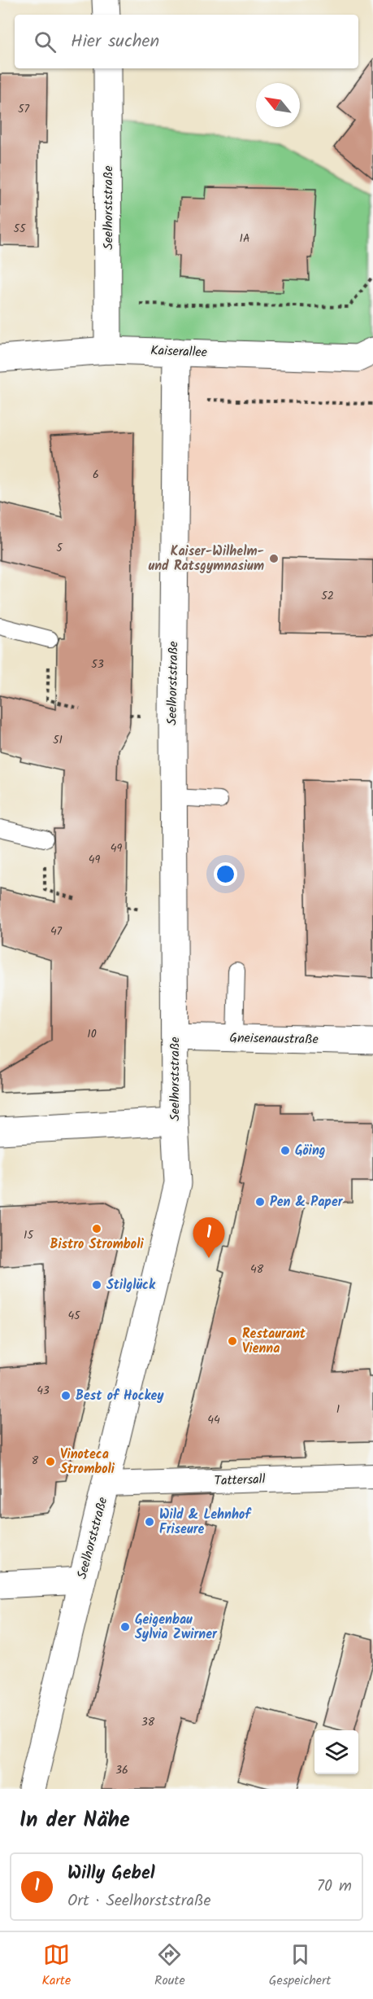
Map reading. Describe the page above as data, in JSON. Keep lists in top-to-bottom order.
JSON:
{
  "streets": {
    "street": [
      "Seelhorststraße",
      "Kaiserallee",
      "Gneisenaustraße",
      "Tattersall"
    ]
  },
  "crossings": [
    ["Seelhorststraße", "Kaiserallee"],
    ["Seelhorststraße", "Gneisenaustraße"],
    ["Seelhorststraße", "Tattersall"]
  ],
  "places": [
    "Kaiser-Wilhelm- und Ratsgymnasium",
    "Göing",
    "Pen & Paper",
    "Bistro Stromboli",
    "Stilglück",
    "Restaurant Vienna",
    "Best of Hockey",
    "Vinoteca Stromboli",
    "Wild & Lehnhof Friseure",
    "Geigenbau Sylvia Zwirner"
  ],
  "house_numbers": [
    "57",
    "55",
    "1A",
    "6",
    "5",
    "52",
    "53",
    "51",
    "49",
    "49",
    "47",
    "10",
    "15",
    "48",
    "45",
    "43",
    "1",
    "44",
    "8",
    "38",
    "36"
  ],
  "north": "top left",
  "page": {
    "search": "Hier suchen",
    "pins": "1",
    "heading": "In der Nähe",
    "list": [
      {
        "mark": "1",
        "name": "Willy Gebel",
        "note": "Ort · Seelhorststraße",
        "value": "70 m"
      }
    ],
    "nav": ["Karte", "Route", "Gespeichert"]
  }
}
